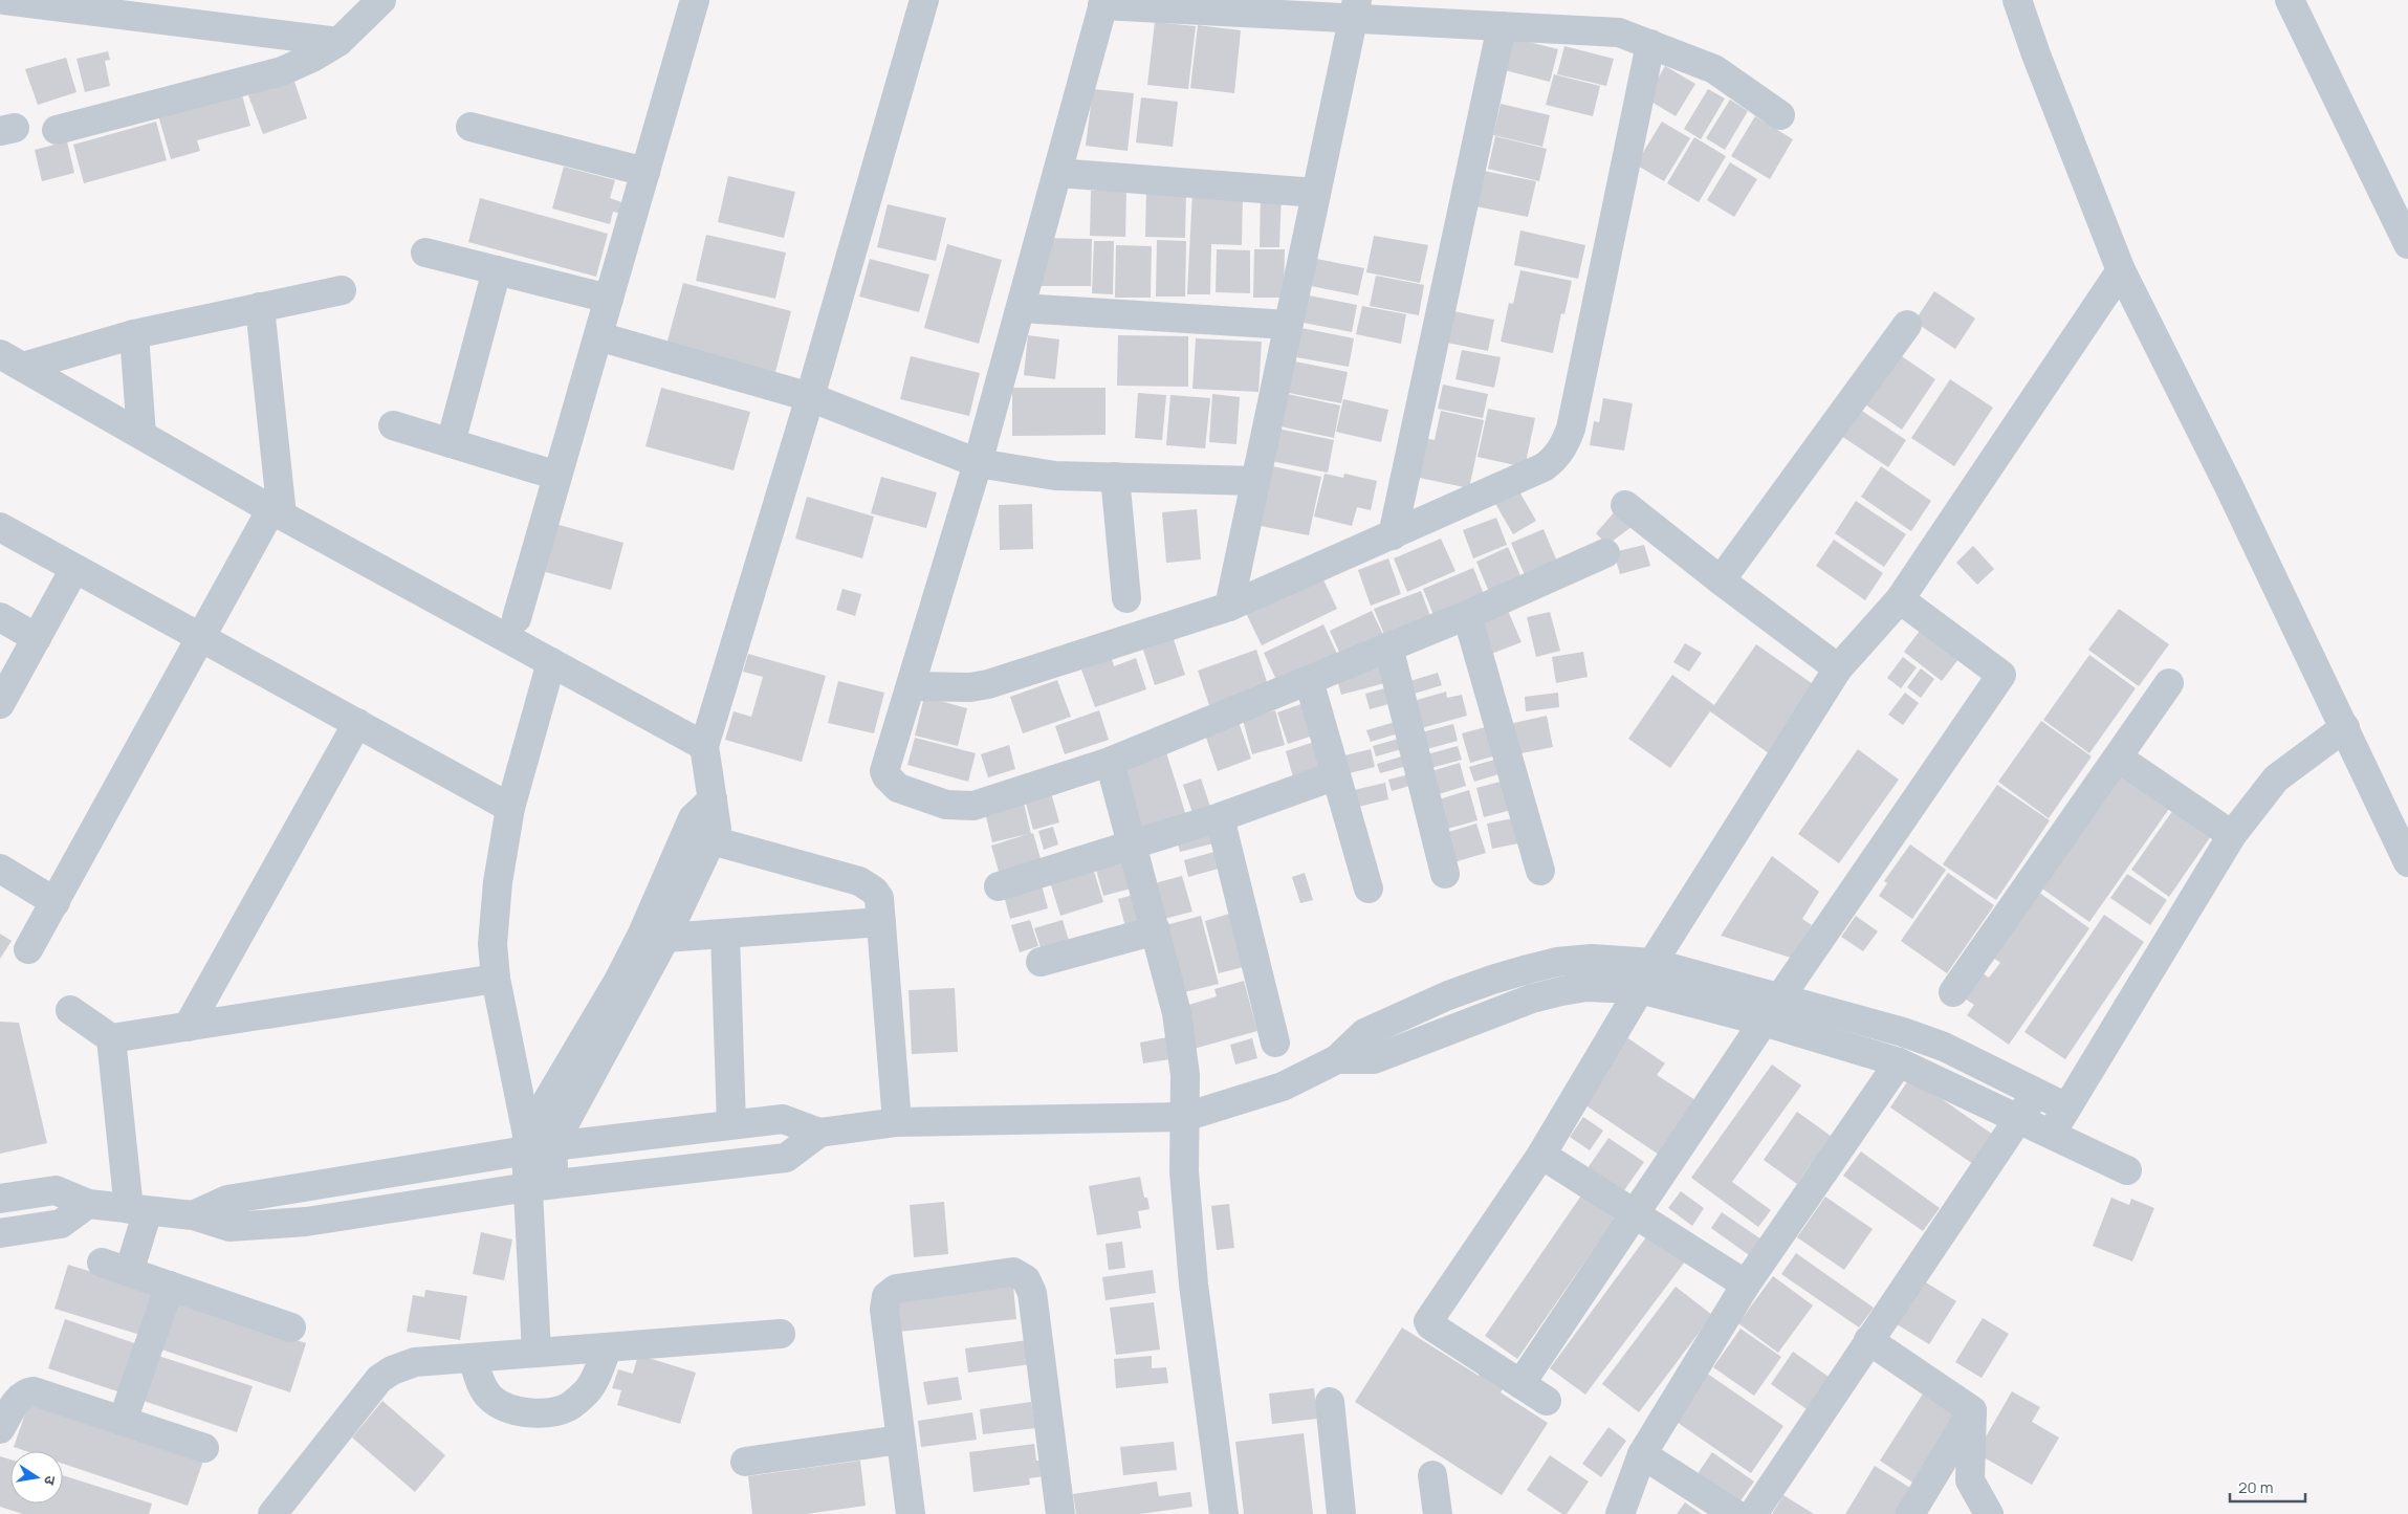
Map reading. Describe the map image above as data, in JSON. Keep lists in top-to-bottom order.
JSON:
{
  "scale_bar": "20 m",
  "north": "right"
}
